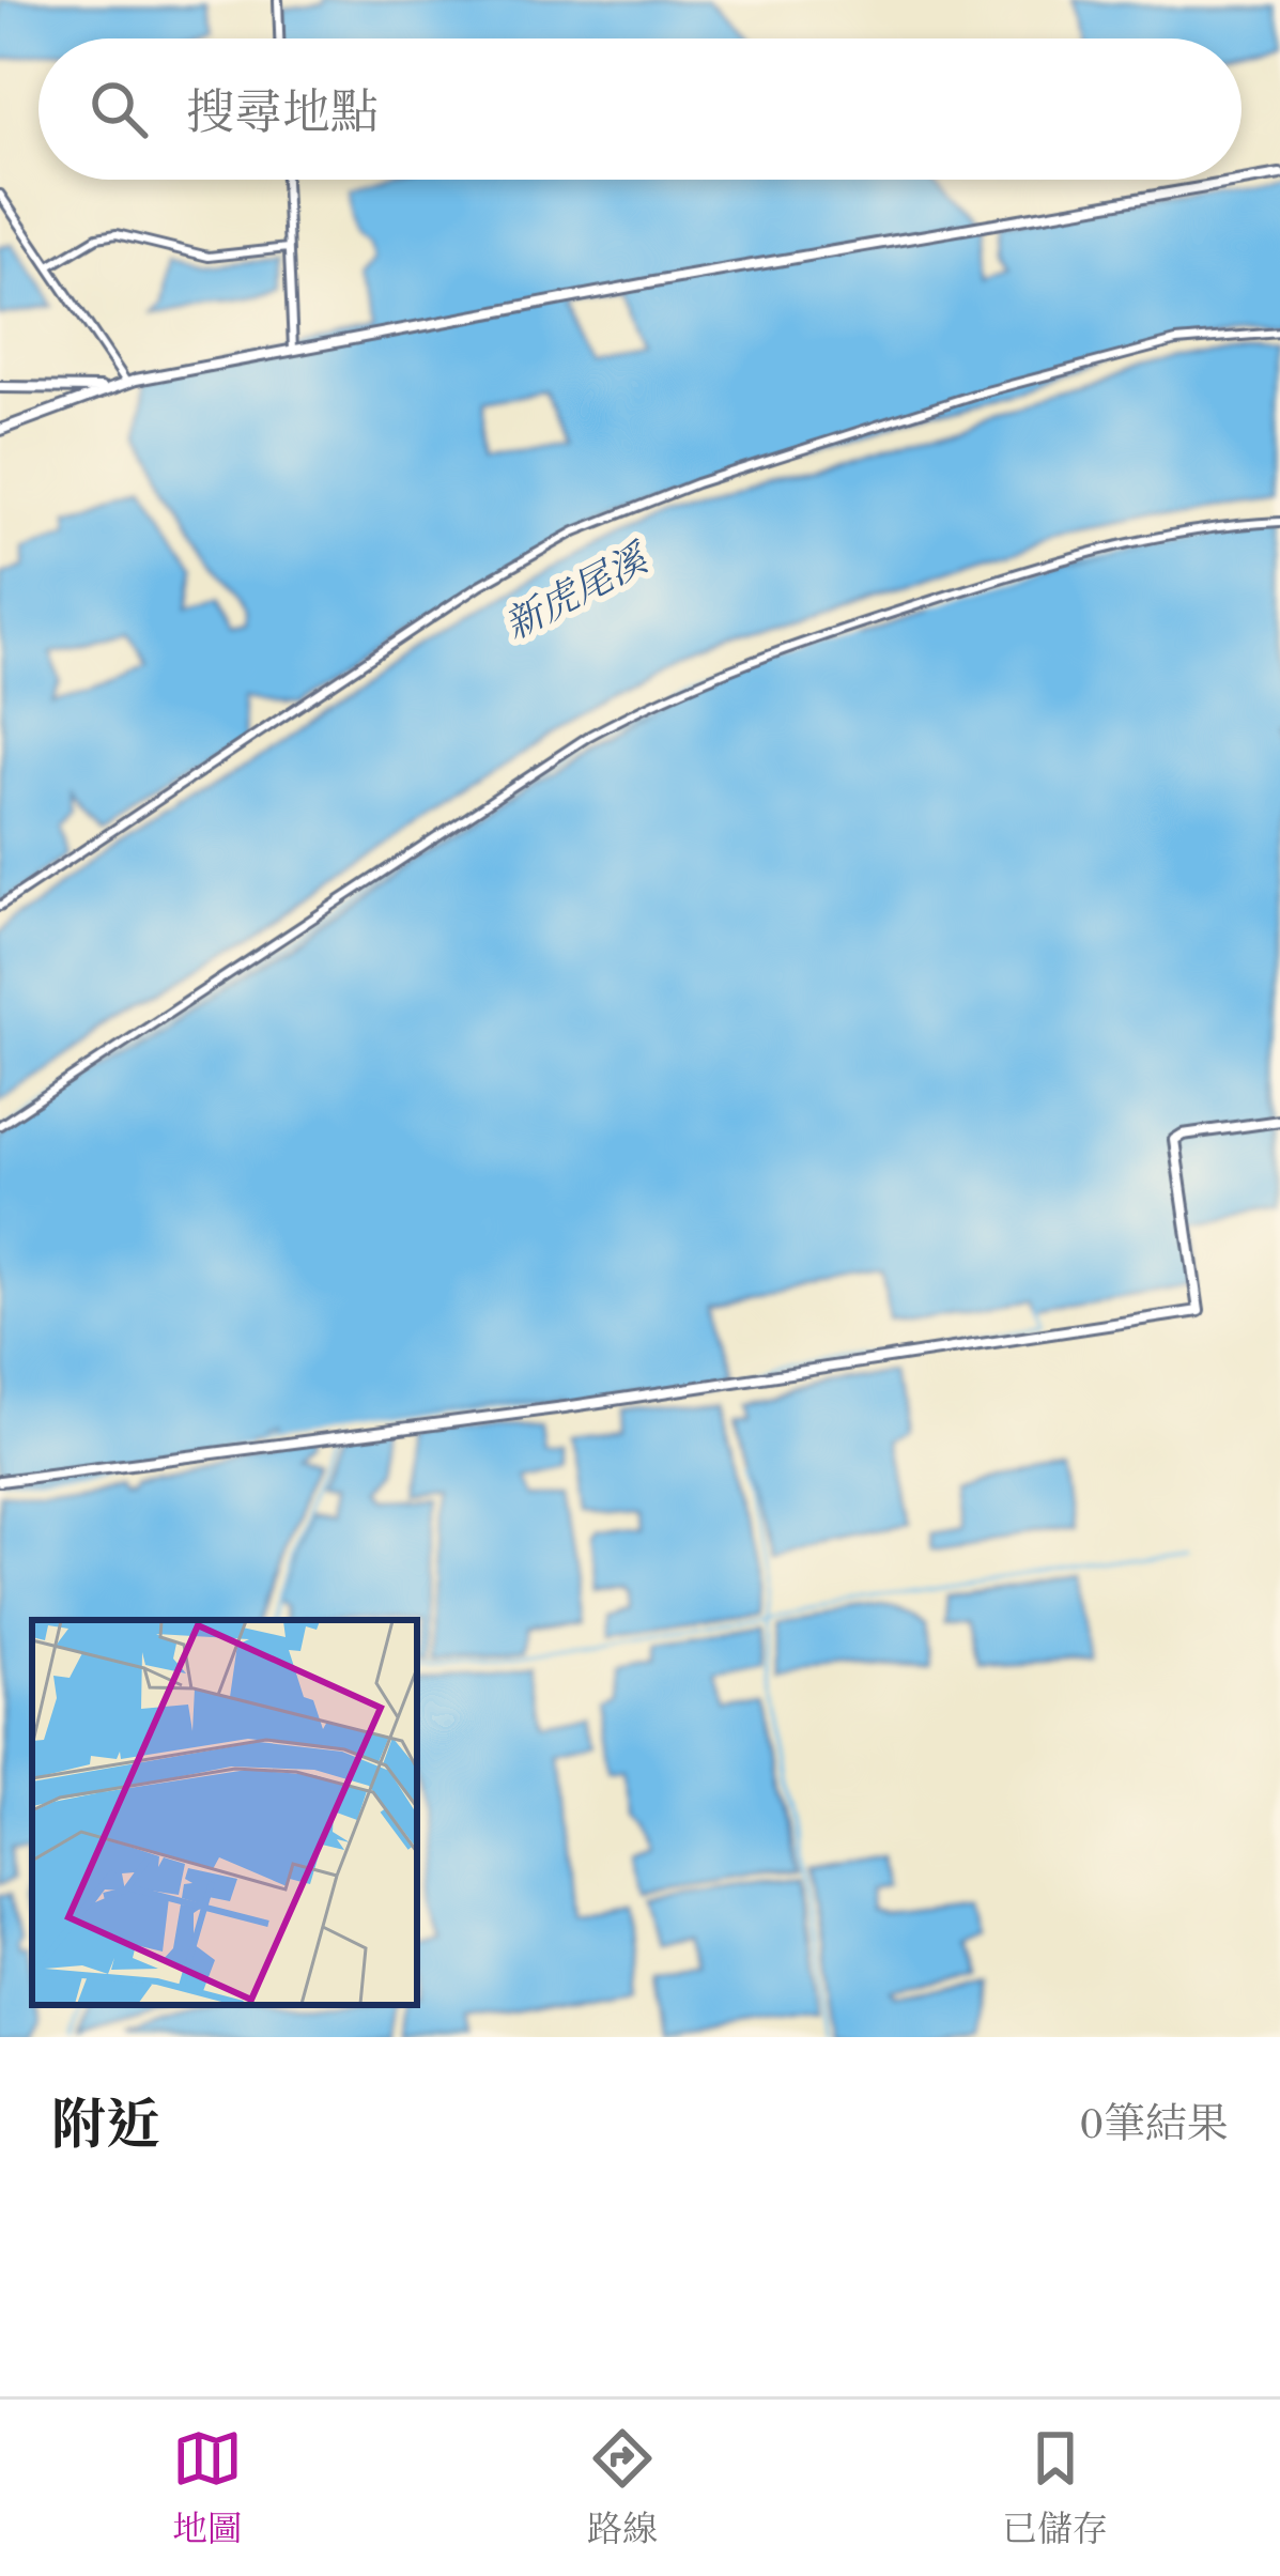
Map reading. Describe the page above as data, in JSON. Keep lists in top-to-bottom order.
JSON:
{
  "water": ["新虎尾溪"],
  "page": {
    "search": "搜尋地點",
    "heading": ["附近", "0筆結果"],
    "nav": ["地圖", "路線", "已儲存"]
  }
}
